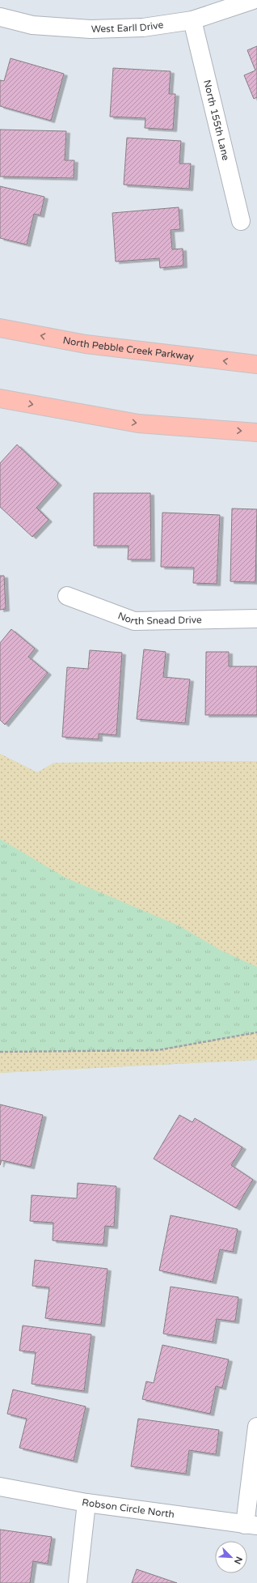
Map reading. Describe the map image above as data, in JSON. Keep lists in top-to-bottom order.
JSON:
{
  "streets": {
    "main road": ["North Pebble Creek Parkway"],
    "street": [
      "West Earll Drive",
      "North 155th Lane",
      "North Snead Drive",
      "Robson Circle North"
    ]
  },
  "crossings": [
    ["West Earll Drive", "North 155th Lane"]
  ],
  "north": "bottom right"
}
